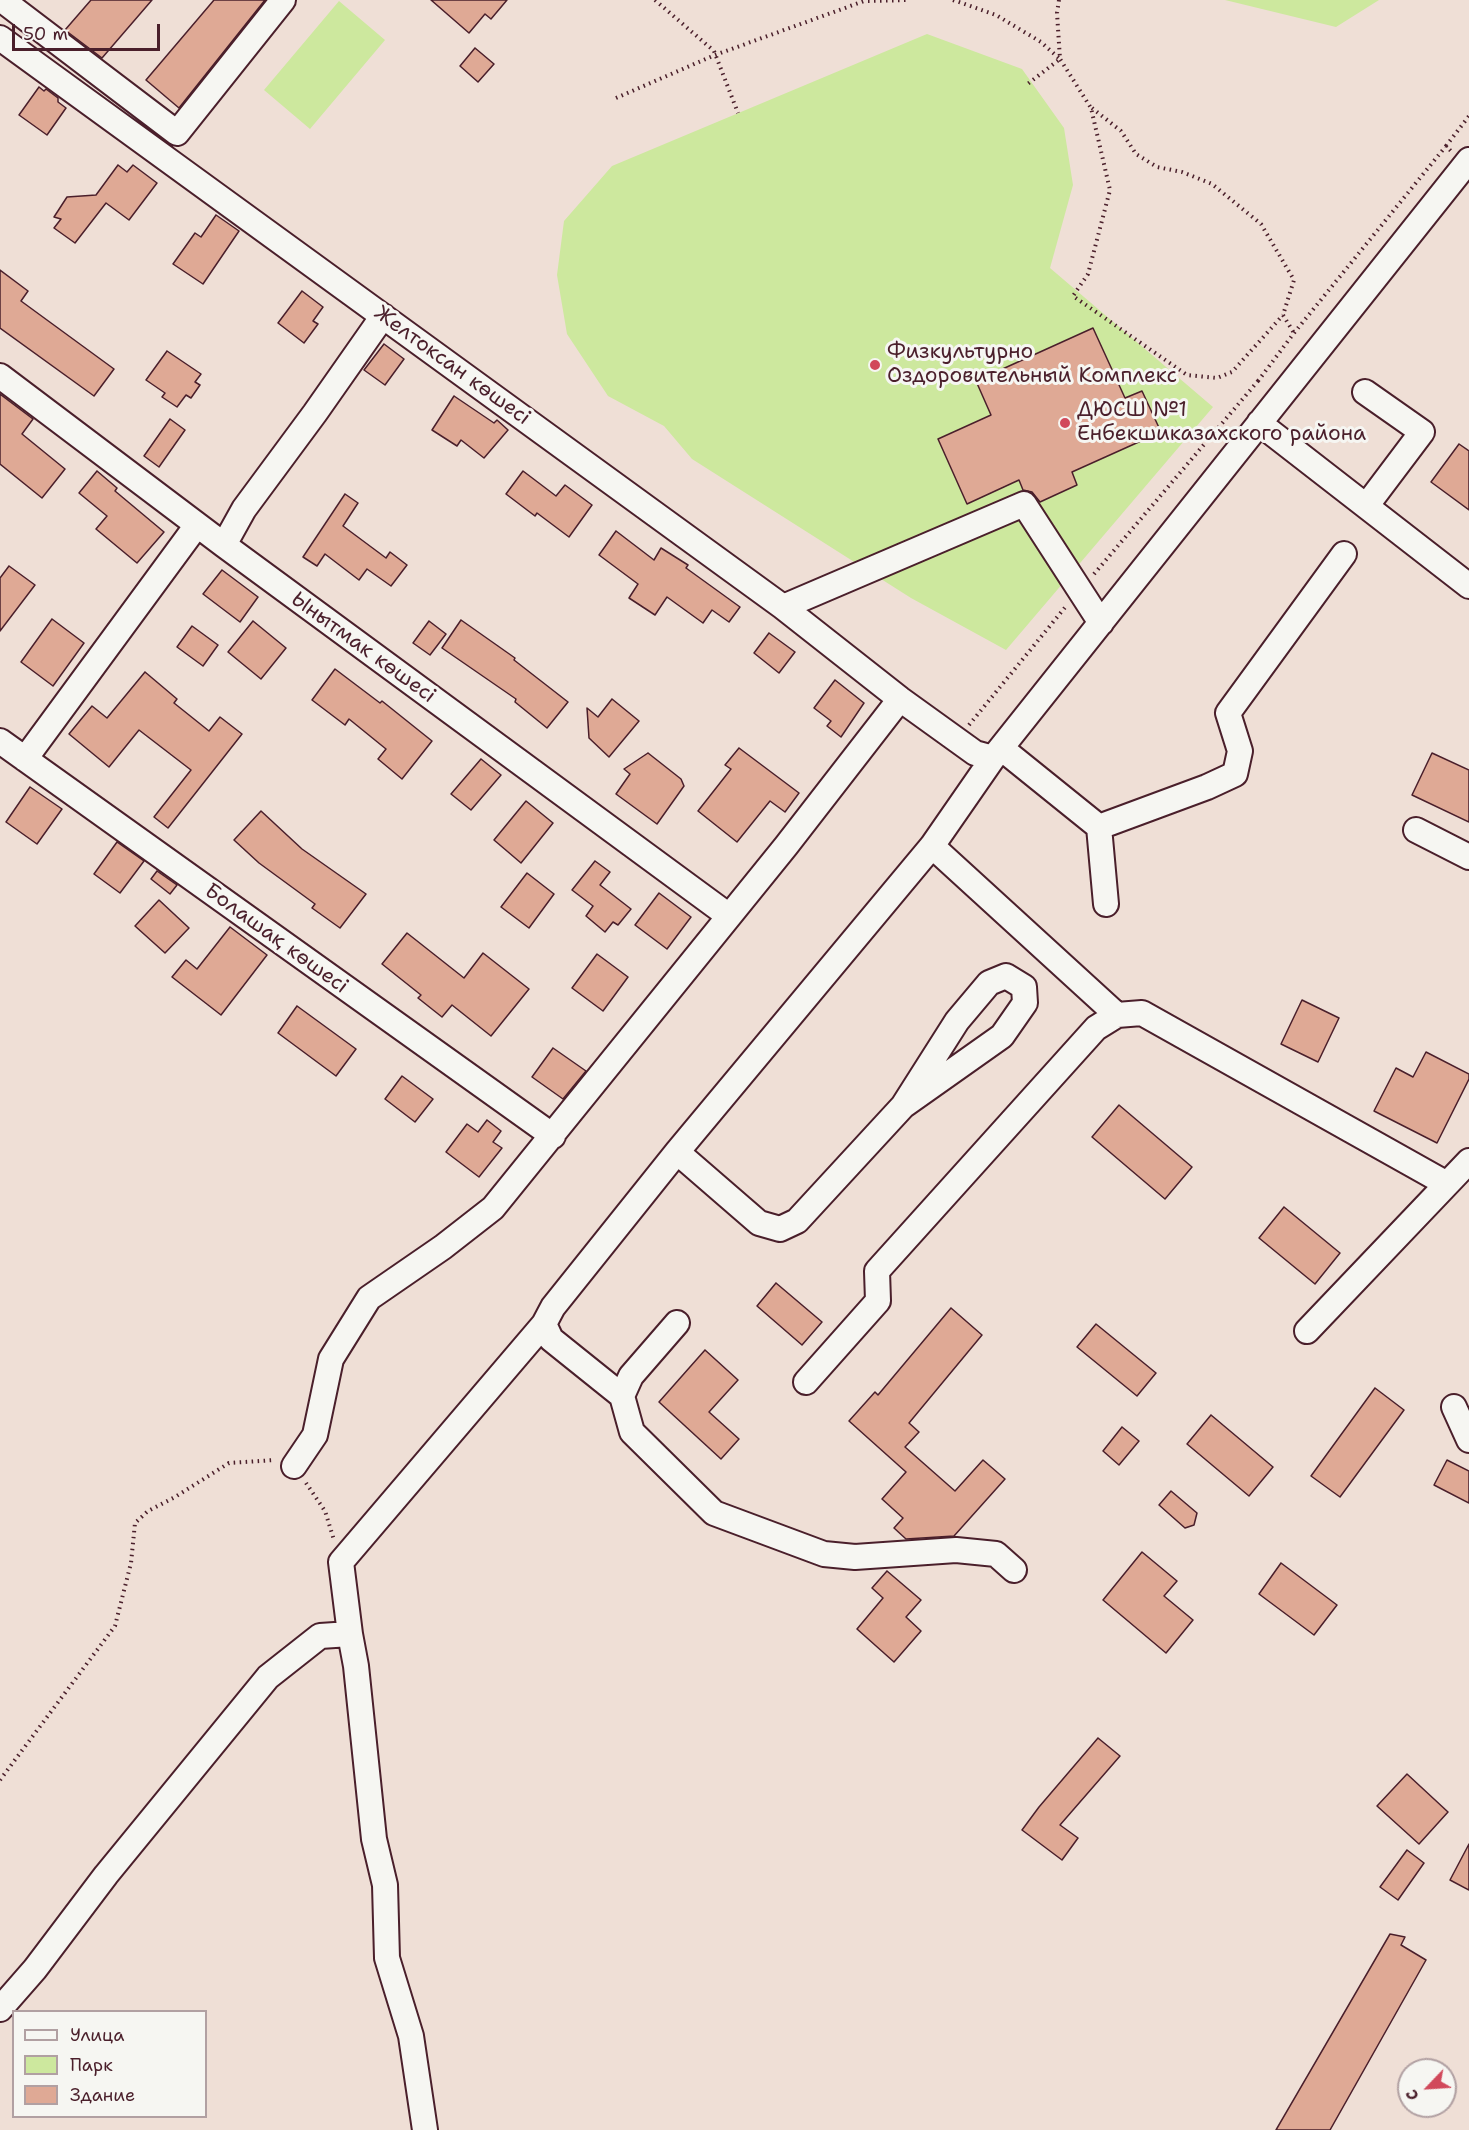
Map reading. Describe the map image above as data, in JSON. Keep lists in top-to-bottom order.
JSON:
{
  "streets": {
    "street": ["Желтоксан көшесі", "Ынытмак көшесі", "Болашақ көшесі"]
  },
  "places": ["Физкультурно Оздоровительный Комплекс", "ДЮСШ №1 Енбекшиказахского района"],
  "legend": ["Улица", "Парк", "Здание"],
  "scale_bar": "50 m",
  "north": "bottom left"
}
